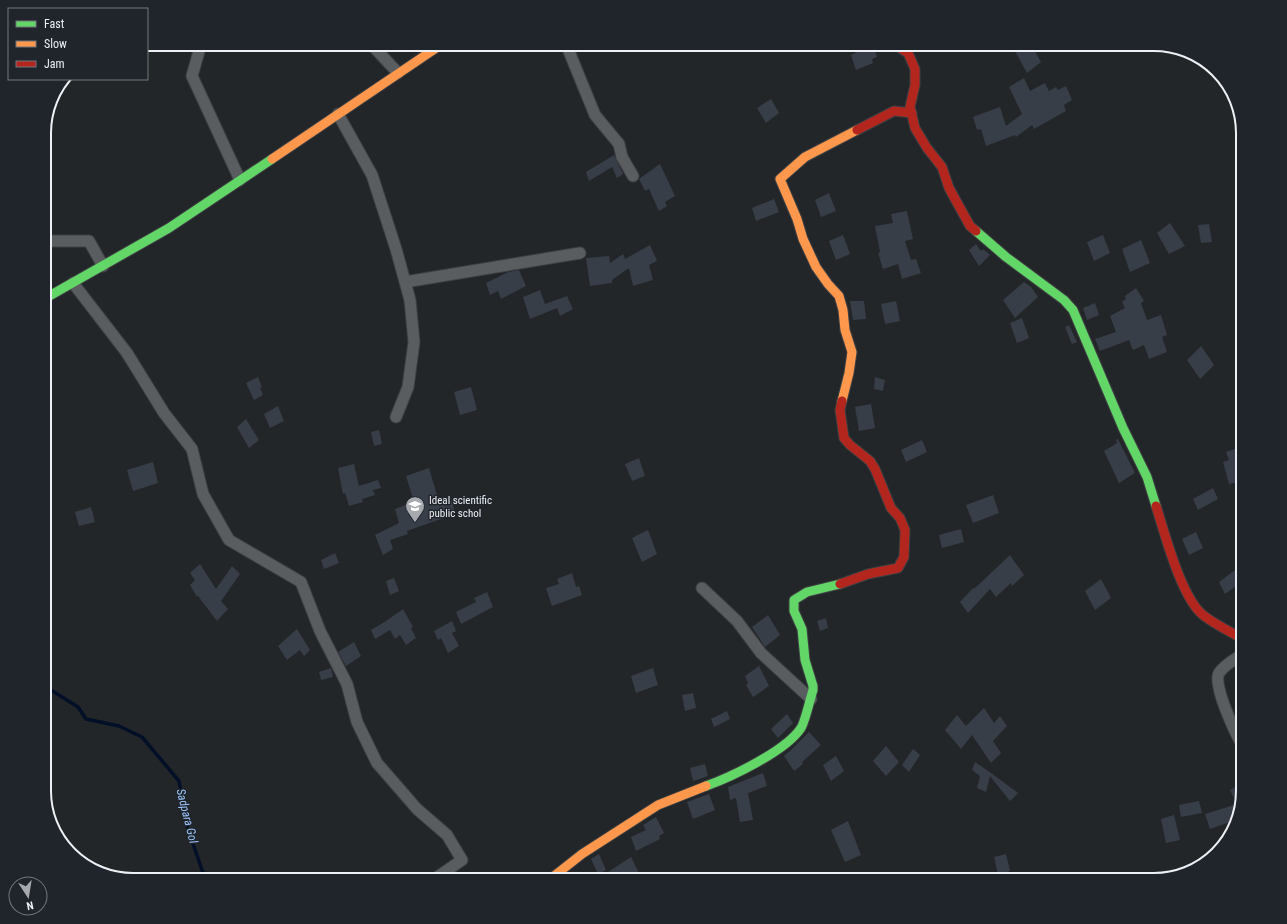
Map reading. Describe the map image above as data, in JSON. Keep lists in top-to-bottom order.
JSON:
{
  "water": ["Sadpara Gol"],
  "places": {
    "school or university": ["Ideal scientific public schol"]
  },
  "legend": ["Fast", "Slow", "Jam"],
  "north": "bottom"
}
